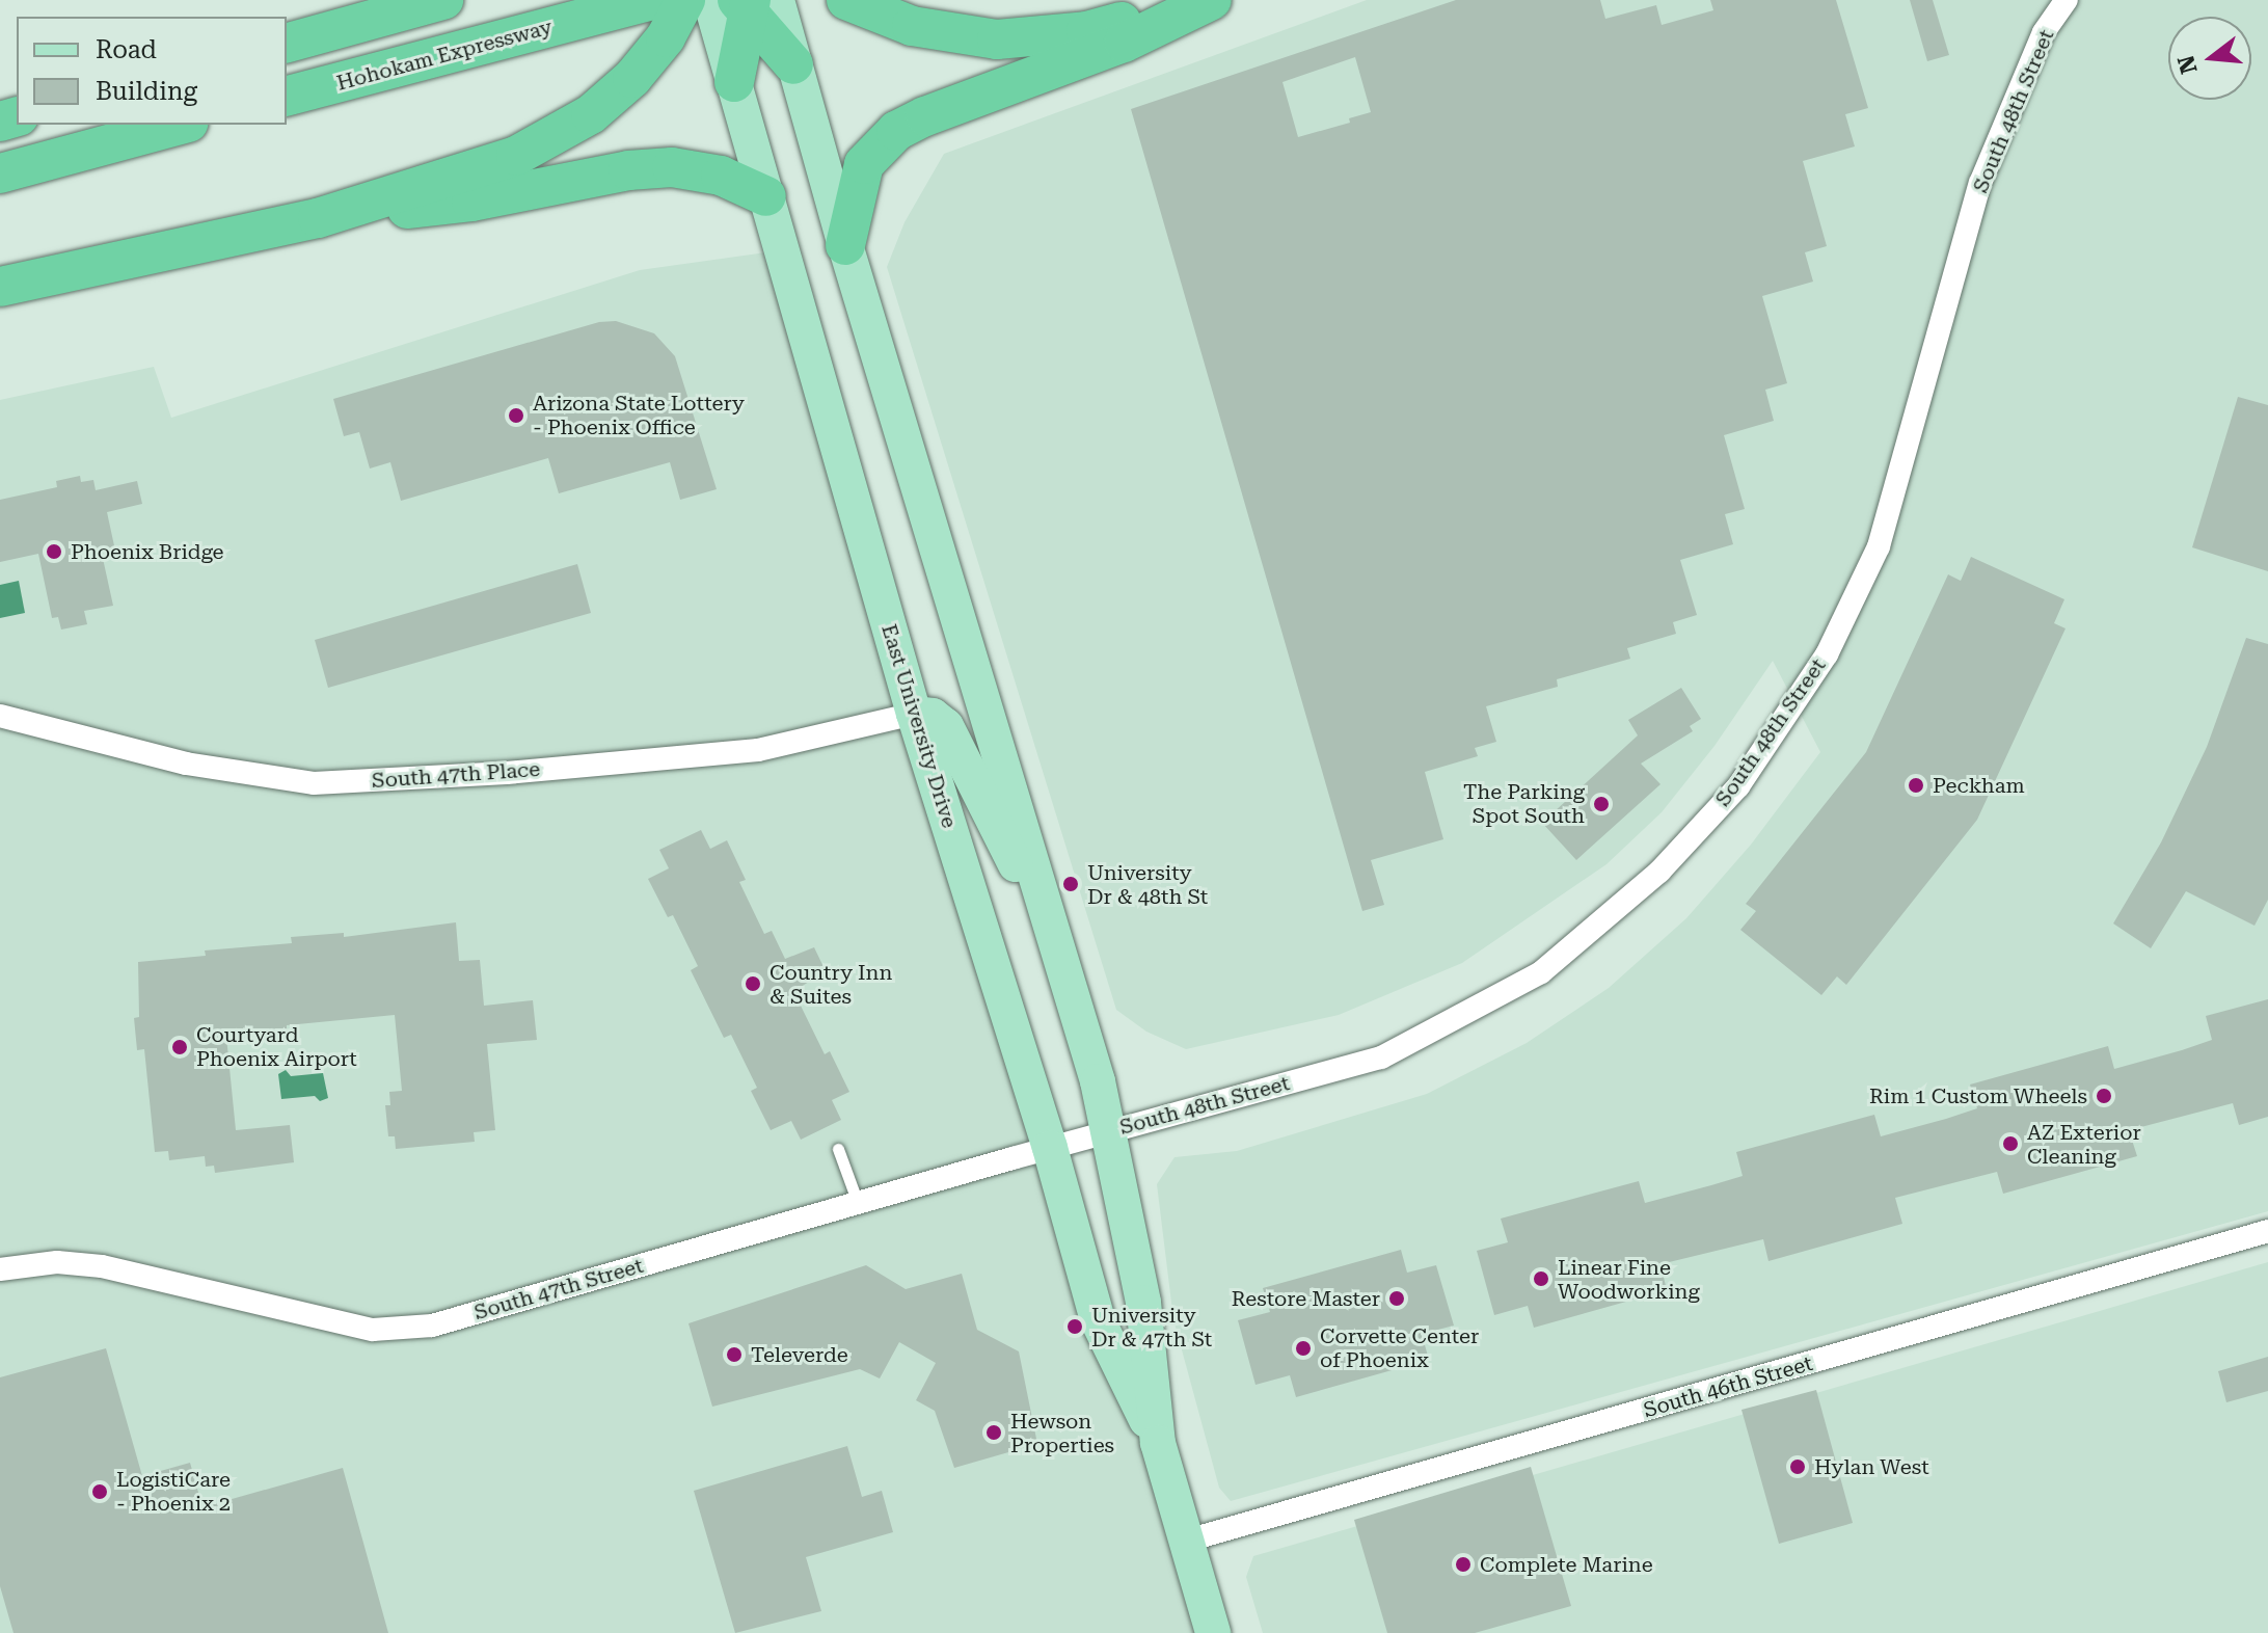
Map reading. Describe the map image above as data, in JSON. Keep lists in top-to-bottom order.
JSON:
{
  "streets": {
    "highway": ["Hohokam Expressway"],
    "main road": ["East University Drive"],
    "street": [
      "South 48th Street",
      "South 47th Place",
      "South 47th Street",
      "South 46th Street"
    ]
  },
  "crossings": [
    ["South 48th Street", "East University Drive"],
    ["South 48th Street", "South 47th Street"],
    ["East University Drive", "South 47th Place"],
    ["East University Drive", "South 47th Street"],
    ["East University Drive", "South 46th Street"]
  ],
  "places": [
    "Arizona State Lottery - Phoenix Office",
    "Phoenix Bridge",
    "Peckham",
    "The Parking Spot South",
    "University Dr & 48th St",
    "Country Inn & Suites",
    "Courtyard Phoenix Airport",
    "Rim 1 Custom Wheels",
    "AZ Exterior Cleaning",
    "Linear Fine Woodworking",
    "Restore Master",
    "University Dr & 47th St",
    "Corvette Center of Phoenix",
    "Televerde",
    "Hewson Properties",
    "Hylan West",
    "LogistiCare - Phoenix 2",
    "Complete Marine"
  ],
  "legend": ["Road", "Building"],
  "north": "left"
}
